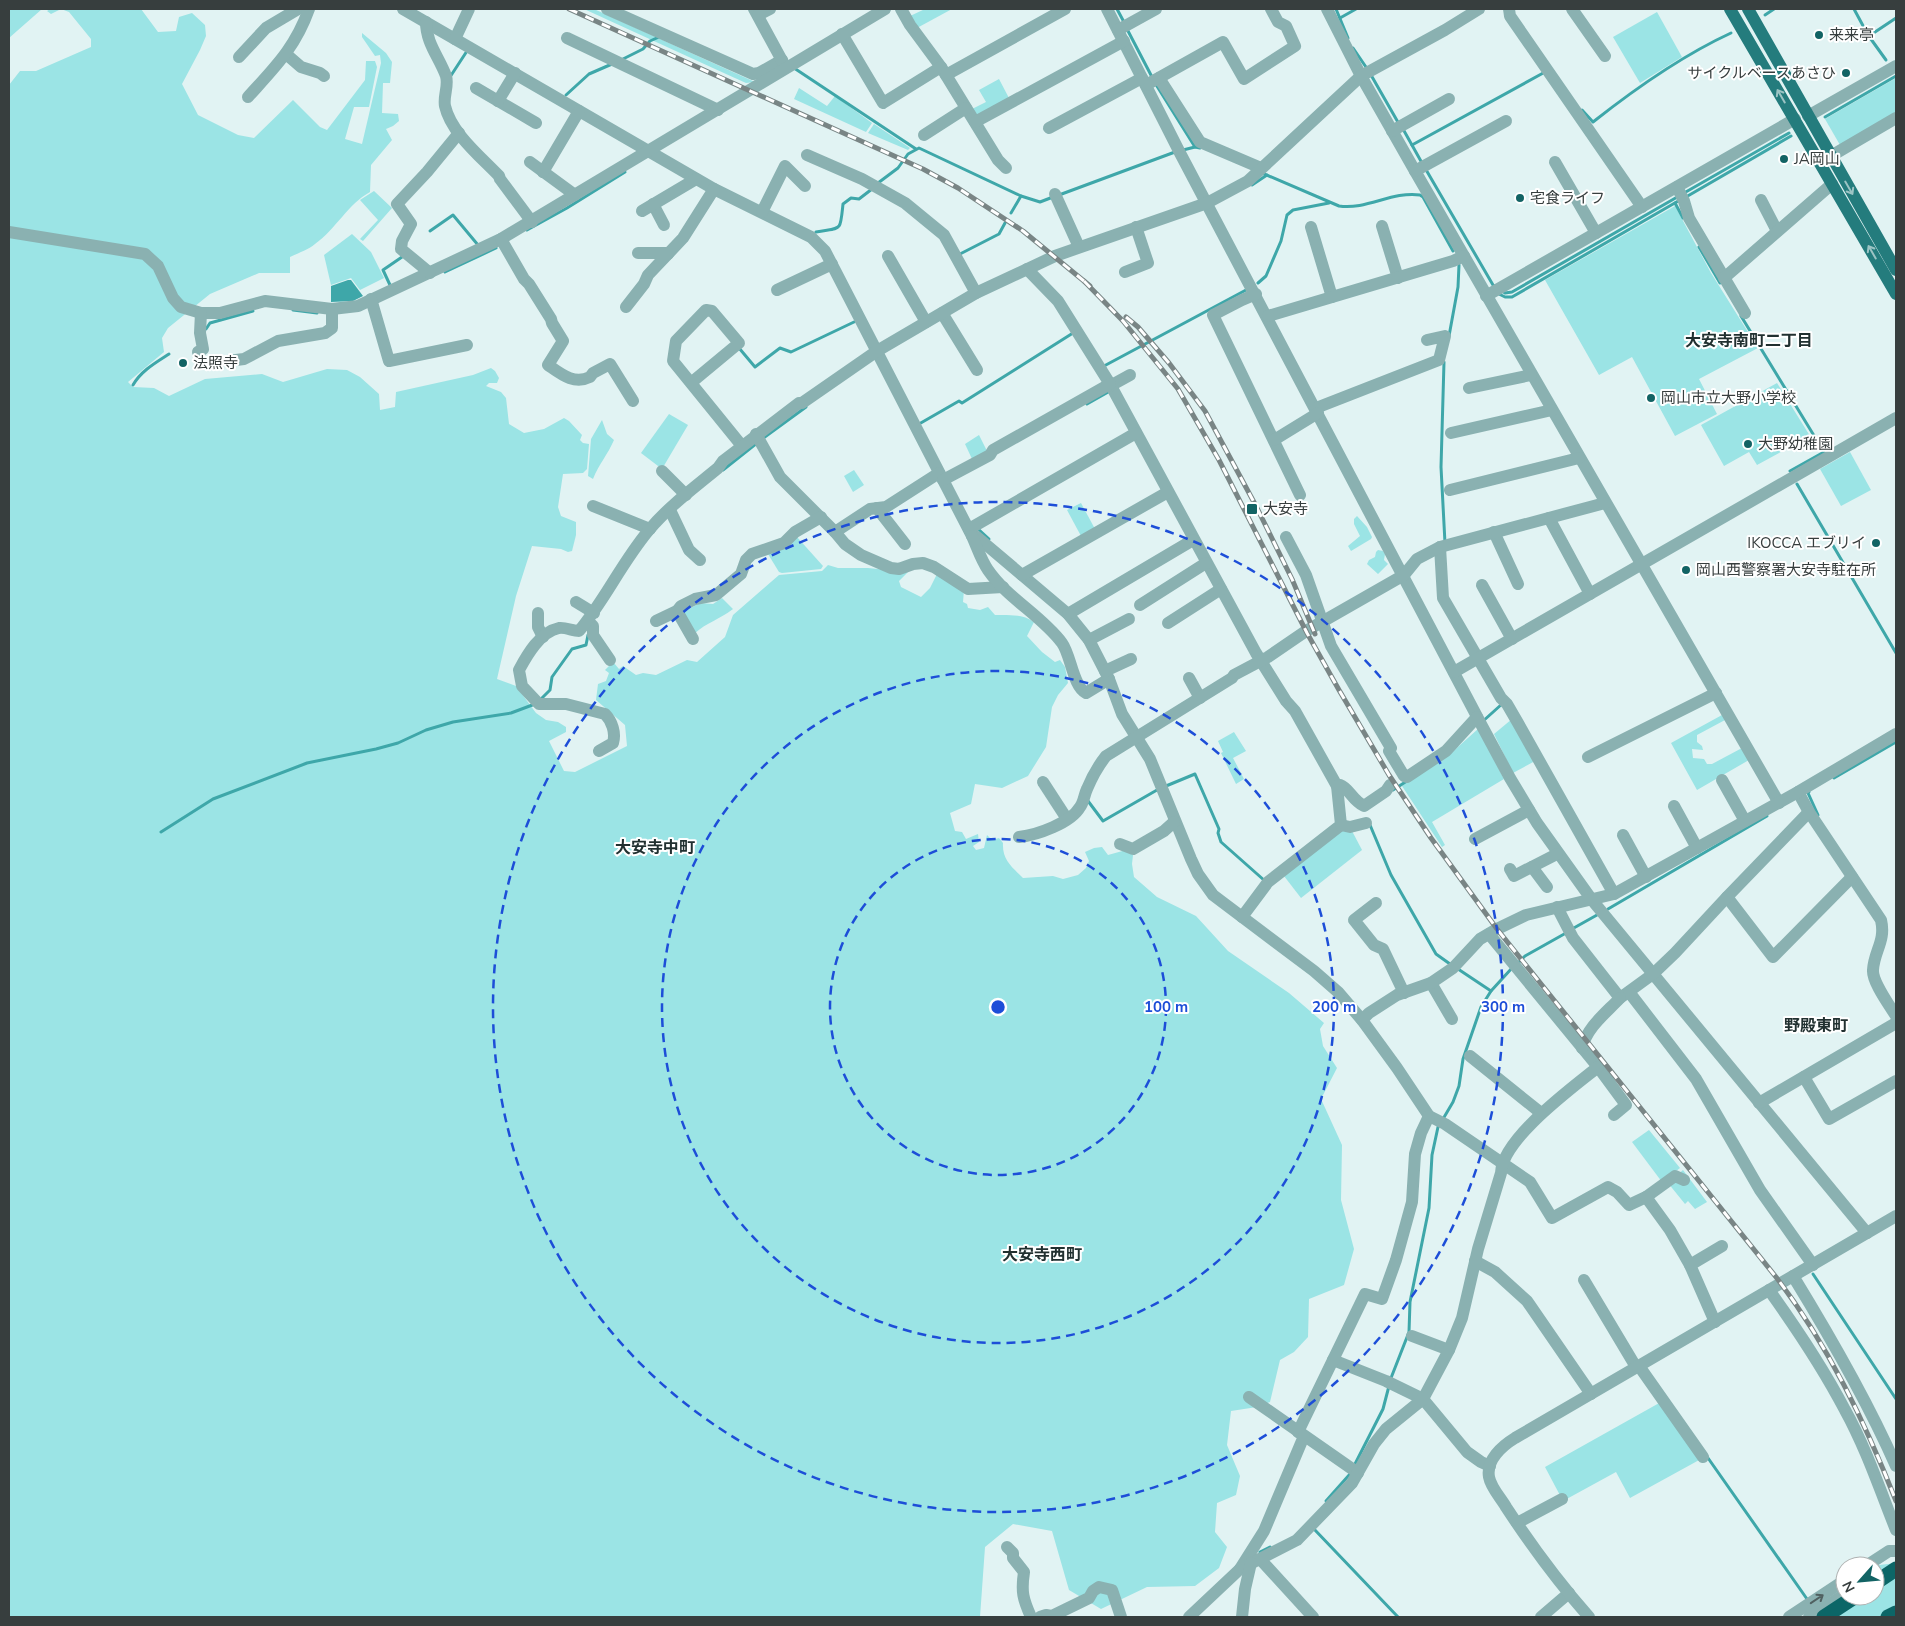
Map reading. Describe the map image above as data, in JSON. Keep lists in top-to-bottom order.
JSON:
{
  "districts": [
    "大安寺南町二丁目",
    "大安寺中町",
    "野殿東町",
    "大安寺西町"
  ],
  "places": {
    "other": [
      "来来亭",
      "サイクルベースあさひ",
      "JA岡山",
      "宅食ライフ",
      "法照寺",
      "岡山市立大野小学校",
      "大野幼稚園",
      "IKOCCA エブリイ",
      "岡山西警察署大安寺駐在所"
    ],
    "transit": ["大安寺"]
  },
  "north": "bottom left",
  "rings": ["100 m", "200 m", "300 m"]
}
